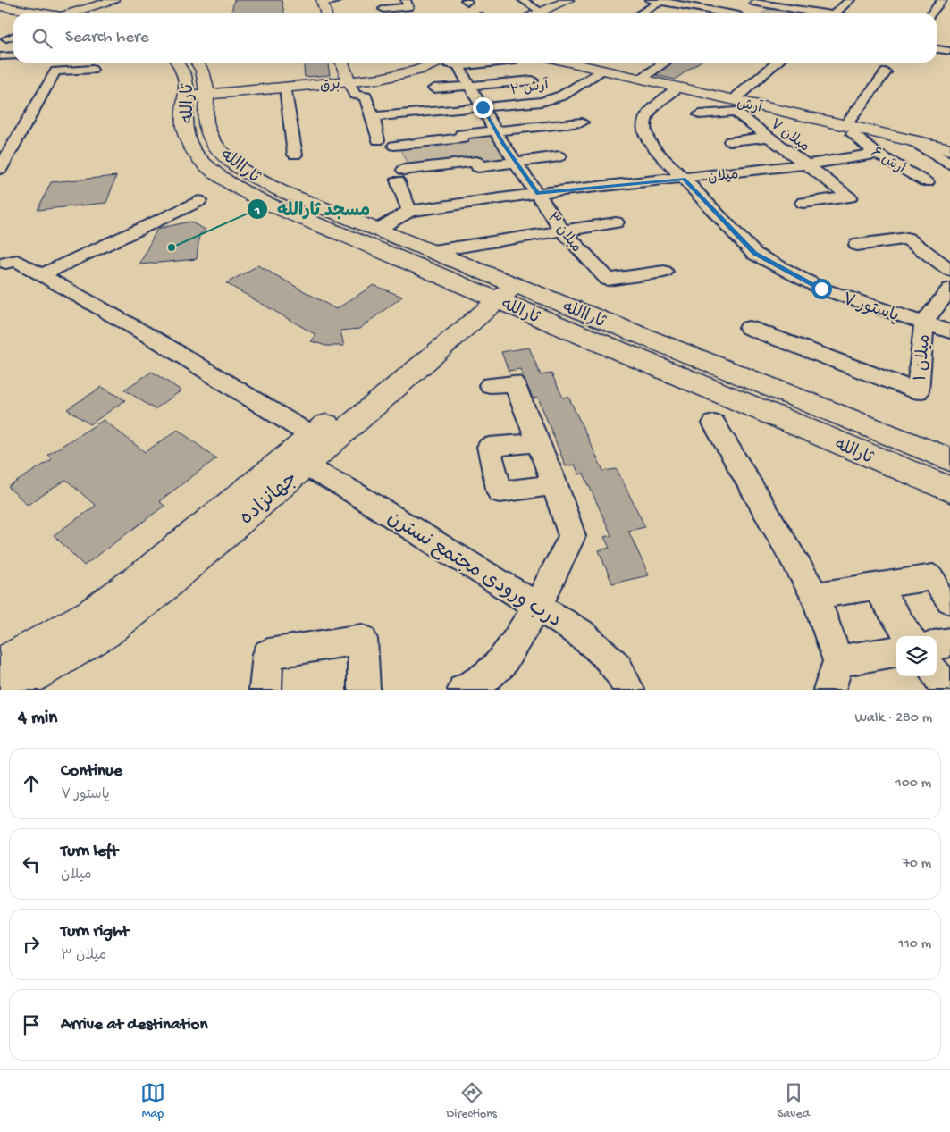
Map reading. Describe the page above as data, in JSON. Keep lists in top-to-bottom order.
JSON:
{
  "streets": {
    "street": [
      "برق",
      "آرش ۲",
      "ثارالله",
      "آرش",
      "میلان ۷",
      "آرش ۶",
      "ثاراالله",
      "میلان",
      "میلان ۳",
      "پاستور ۷",
      "میلان ۱",
      "جهانزاده",
      "درب ورودی مجتمع نسترن"
    ]
  },
  "crossings": [
    ["برق", "ثارالله"],
    ["برق", "ثاراالله"],
    ["آرش ۲", "آرش"],
    ["آرش ۲", "میلان ۳"],
    ["ثارالله", "ثاراالله"],
    ["ثارالله", "جهانزاده"],
    ["آرش", "آرش ۶"],
    ["آرش", "پاستور ۷"],
    ["میلان ۷", "میلان"],
    ["آرش ۶", "میلان"],
    ["ثاراالله", "جهانزاده"],
    ["میلان", "میلان ۳"],
    ["میلان", "پاستور ۷"],
    ["پاستور ۷", "میلان ۱"],
    ["جهانزاده", "درب ورودی مجتمع نسترن"]
  ],
  "places": ["مسجد ثارالله"],
  "page": {
    "search": "Search here",
    "heading": ["4 min", "Walk · 280 m"],
    "list": [
      ["Continue", "پاستور ۷", "100 m"],
      ["Turn left", "میلان", "70 m"],
      ["Turn right", "میلان ۳", "110 m"],
      "Arrive at destination"
    ],
    "nav": ["Map", "Directions", "Saved"]
  }
}
